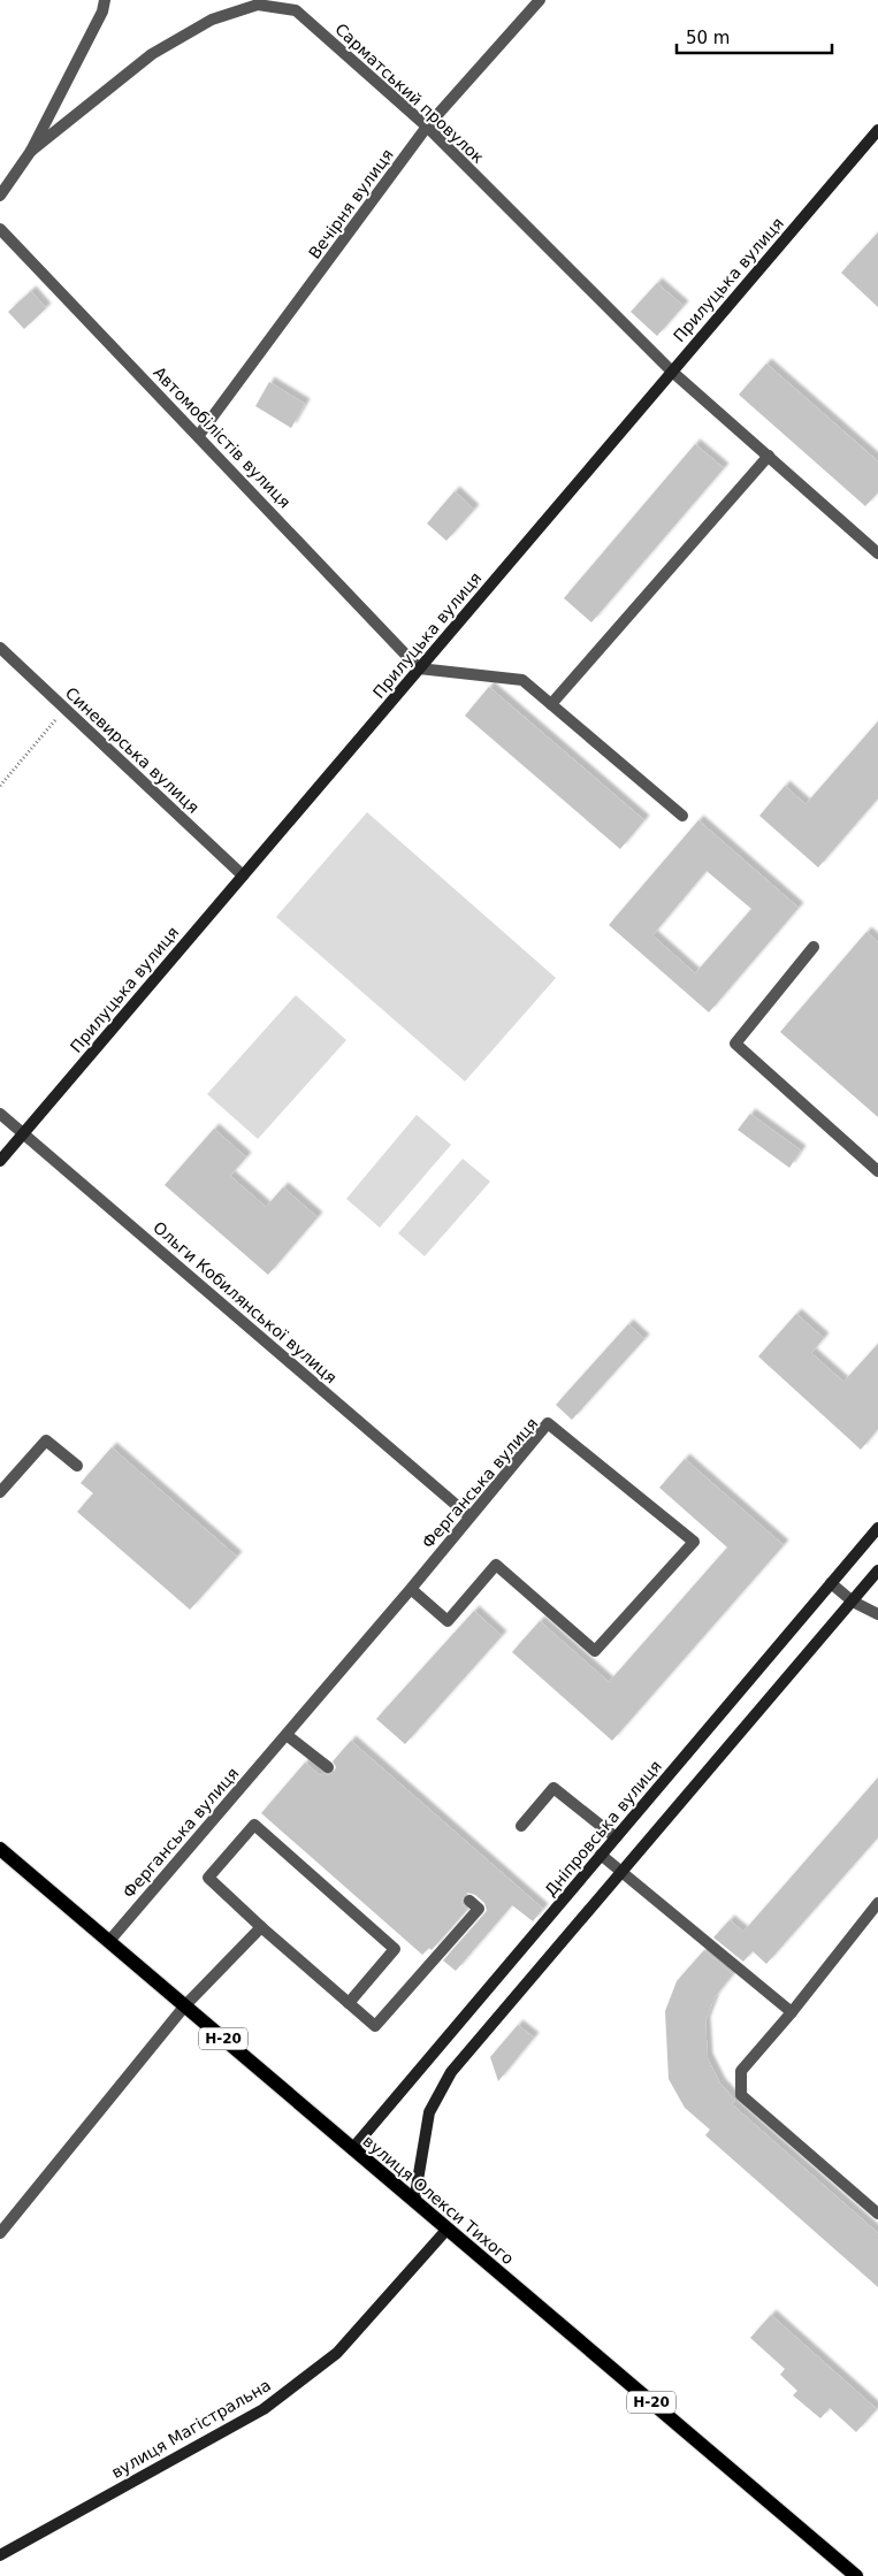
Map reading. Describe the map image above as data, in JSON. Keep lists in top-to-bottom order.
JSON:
{
  "streets": {
    "main road": ["Н-20", "вулиця Олекси Тихого"],
    "street": [
      "Сарматський провулок",
      "Вечірня вулиця",
      "Прилуцька вулиця",
      "Автомобілістів вулиця",
      "Синевирська вулиця",
      "Ольги Кобилянської вулиця",
      "Ферганська вулиця",
      "Дніпровська вулиця",
      "вулиця Магістральна"
    ]
  },
  "crossings": [
    ["Сарматський провулок", "Вечірня вулиця"],
    ["Сарматський провулок", "Прилуцька вулиця"],
    ["Вечірня вулиця", "Автомобілістів вулиця"],
    ["Прилуцька вулиця", "Автомобілістів вулиця"],
    ["Прилуцька вулиця", "Синевирська вулиця"],
    ["Прилуцька вулиця", "Ольги Кобилянської вулиця"],
    ["Ольги Кобилянської вулиця", "Ферганська вулиця"],
    ["Ферганська вулиця", "вулиця Олекси Тихого"],
    ["Дніпровська вулиця", "вулиця Олекси Тихого"],
    ["вулиця Олекси Тихого", "вулиця Магістральна"]
  ],
  "scale_bar": "50 m"
}
